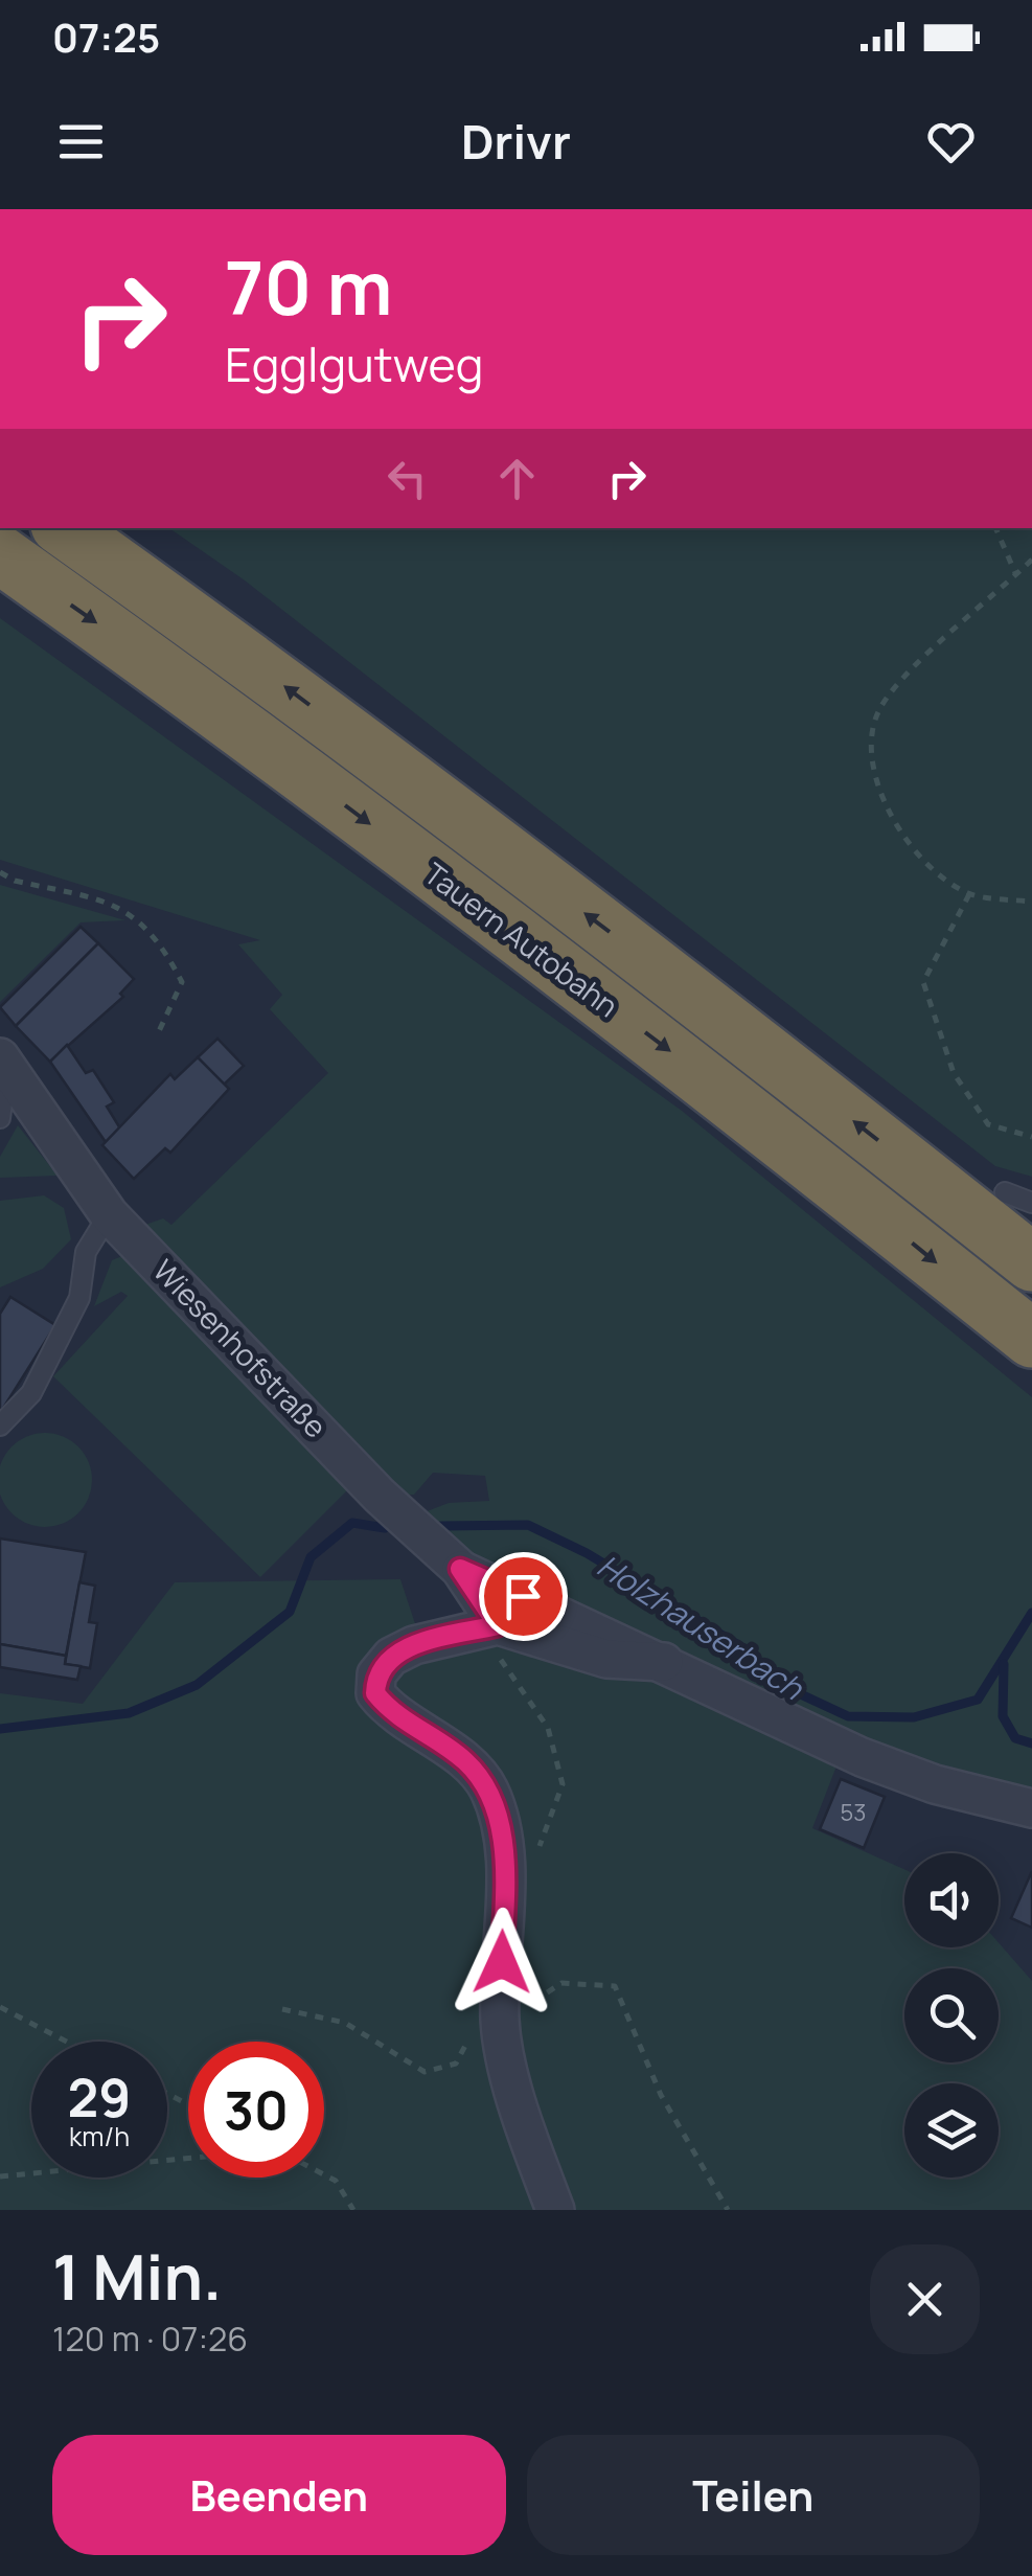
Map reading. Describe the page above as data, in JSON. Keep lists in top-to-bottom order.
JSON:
{
  "streets": {
    "highway": ["Tauern Autobahn"],
    "street": ["Wiesenhofstraße"]
  },
  "water": ["Holzhauserbach"],
  "house_numbers": ["53"],
  "page": {
    "status": "07:25",
    "header": "Drivr",
    "turn": ["70 m", "Egglgutweg"],
    "speed": "29 km/h",
    "limit": "30",
    "heading": ["1 Min.", "120 m · 07:26"],
    "buttons": ["Beenden", "Teilen"]
  }
}
